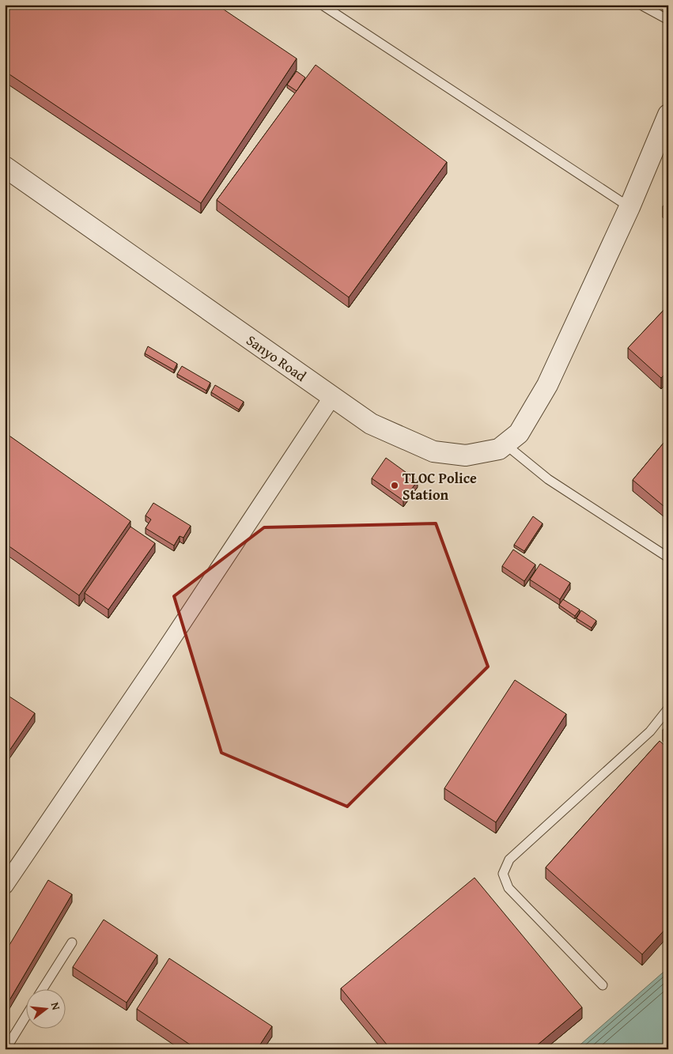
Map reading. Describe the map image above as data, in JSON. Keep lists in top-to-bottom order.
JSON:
{
  "streets": {
    "street": ["Sanyo Road"]
  },
  "places": ["TLOC Police Station"],
  "north": "right"
}
